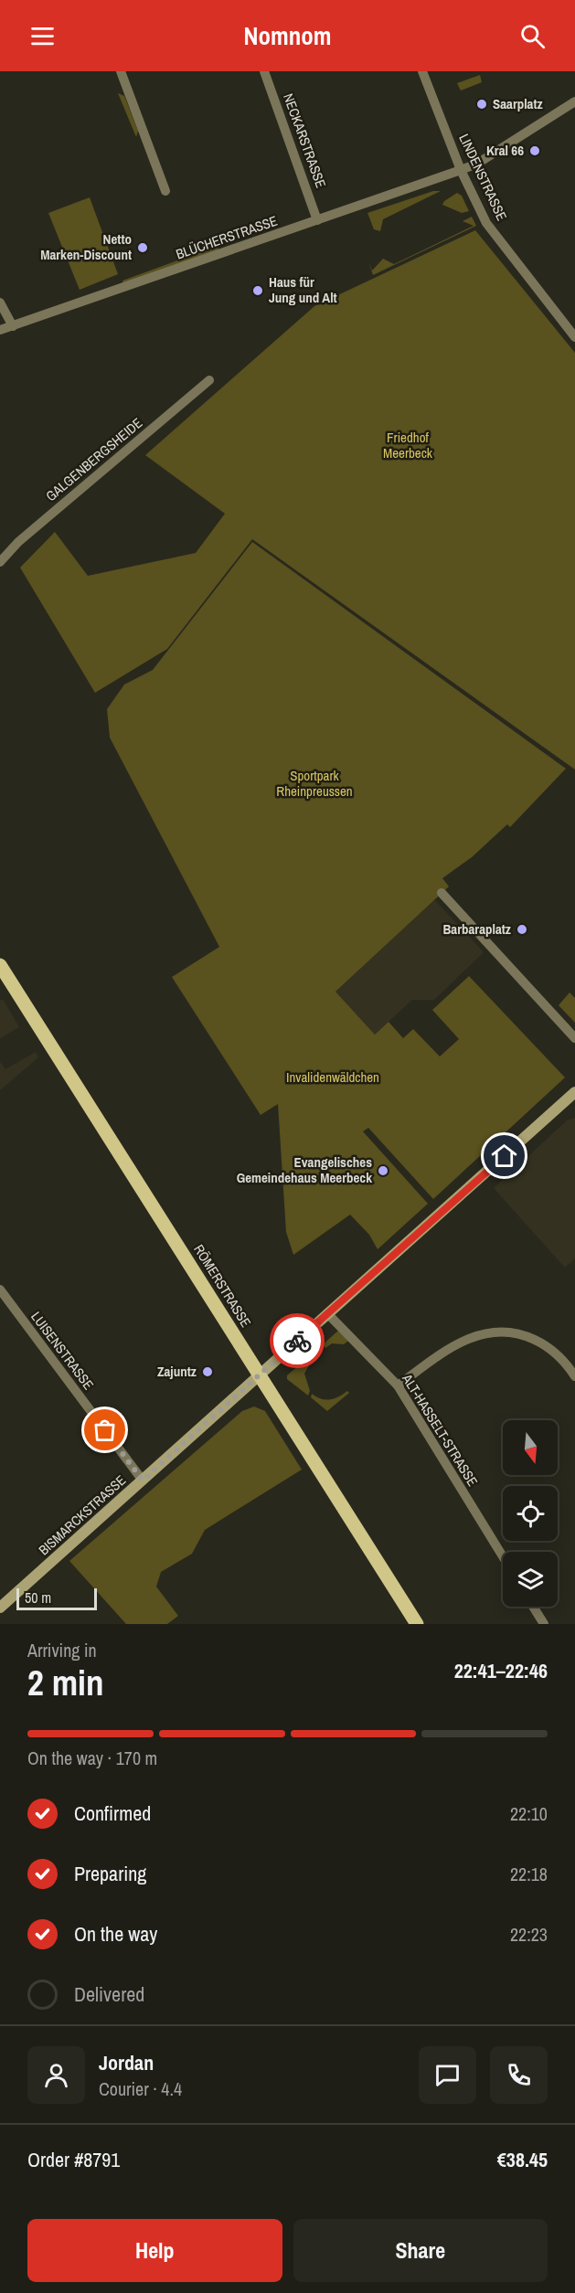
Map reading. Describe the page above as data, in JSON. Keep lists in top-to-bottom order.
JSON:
{
  "streets": {
    "main road": ["RÖMERSTRASSE", "BISMARCKSTRASSE"],
    "street": [
      "NECKARSTRASSE",
      "LINDENSTRASSE",
      "BLÜCHERSTRASSE",
      "GALGENBERGSHEIDE",
      "LUISENSTRASSE",
      "ALT-HASSELT-STRASSE"
    ]
  },
  "crossings": [
    ["NECKARSTRASSE", "BLÜCHERSTRASSE"],
    ["LINDENSTRASSE", "BLÜCHERSTRASSE"],
    ["RÖMERSTRASSE", "BISMARCKSTRASSE"],
    ["LUISENSTRASSE", "BISMARCKSTRASSE"],
    ["ALT-HASSELT-STRASSE", "BISMARCKSTRASSE"]
  ],
  "parks": ["Friedhof Meerbeck", "Sportpark Rheinpreussen", "Invalidenwäldchen"],
  "places": [
    "Saarplatz",
    "Kral 66",
    "Netto Marken-Discount",
    "Haus für Jung und Alt",
    "Barbaraplatz",
    "Evangelisches Gemeindehaus Meerbeck",
    "Zajuntz"
  ],
  "scale_bar": "50 m",
  "north": "bottom",
  "page": {
    "header": "Nomnom",
    "scale": "50 m",
    "heading": ["2 min", "Arriving in", "22:41–22:46"],
    "panel": [
      "Jordan",
      "Courier · 4.4",
      "Order #8791",
      "€38.45"
    ],
    "bar": "On the way · 170 m",
    "list": [
      ["Confirmed", "22:10"],
      ["Preparing", "22:18"],
      ["On the way", "22:23"],
      "Delivered"
    ],
    "buttons": ["Help", "Share"]
  }
}
